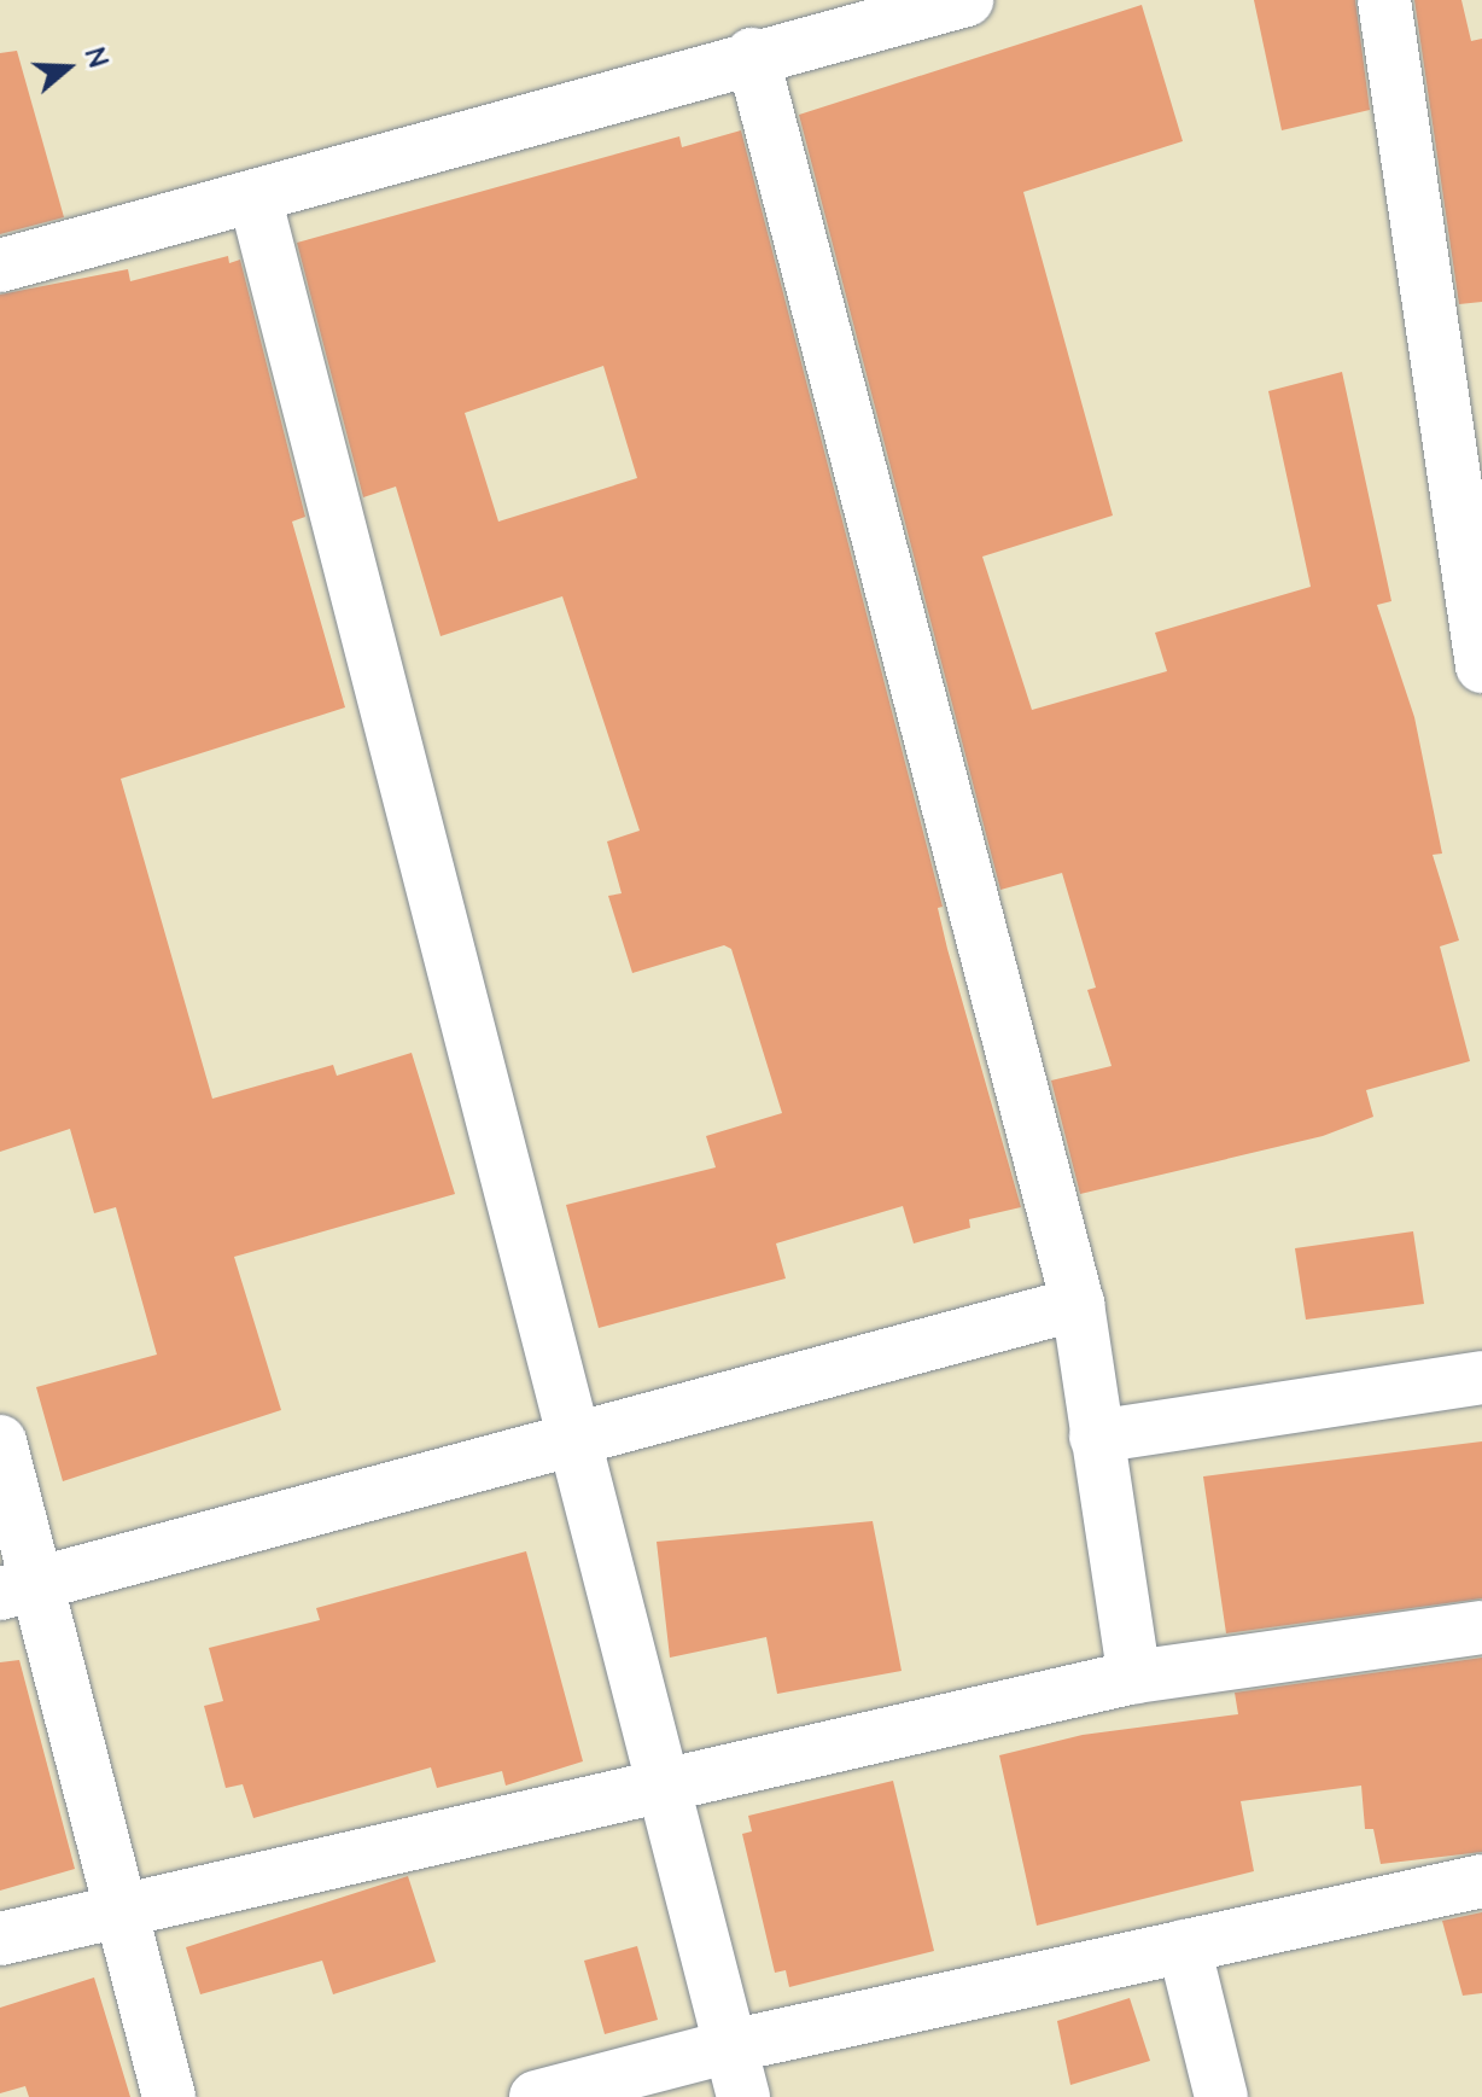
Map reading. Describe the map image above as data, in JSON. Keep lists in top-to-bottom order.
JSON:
{
  "north": "right"
}
